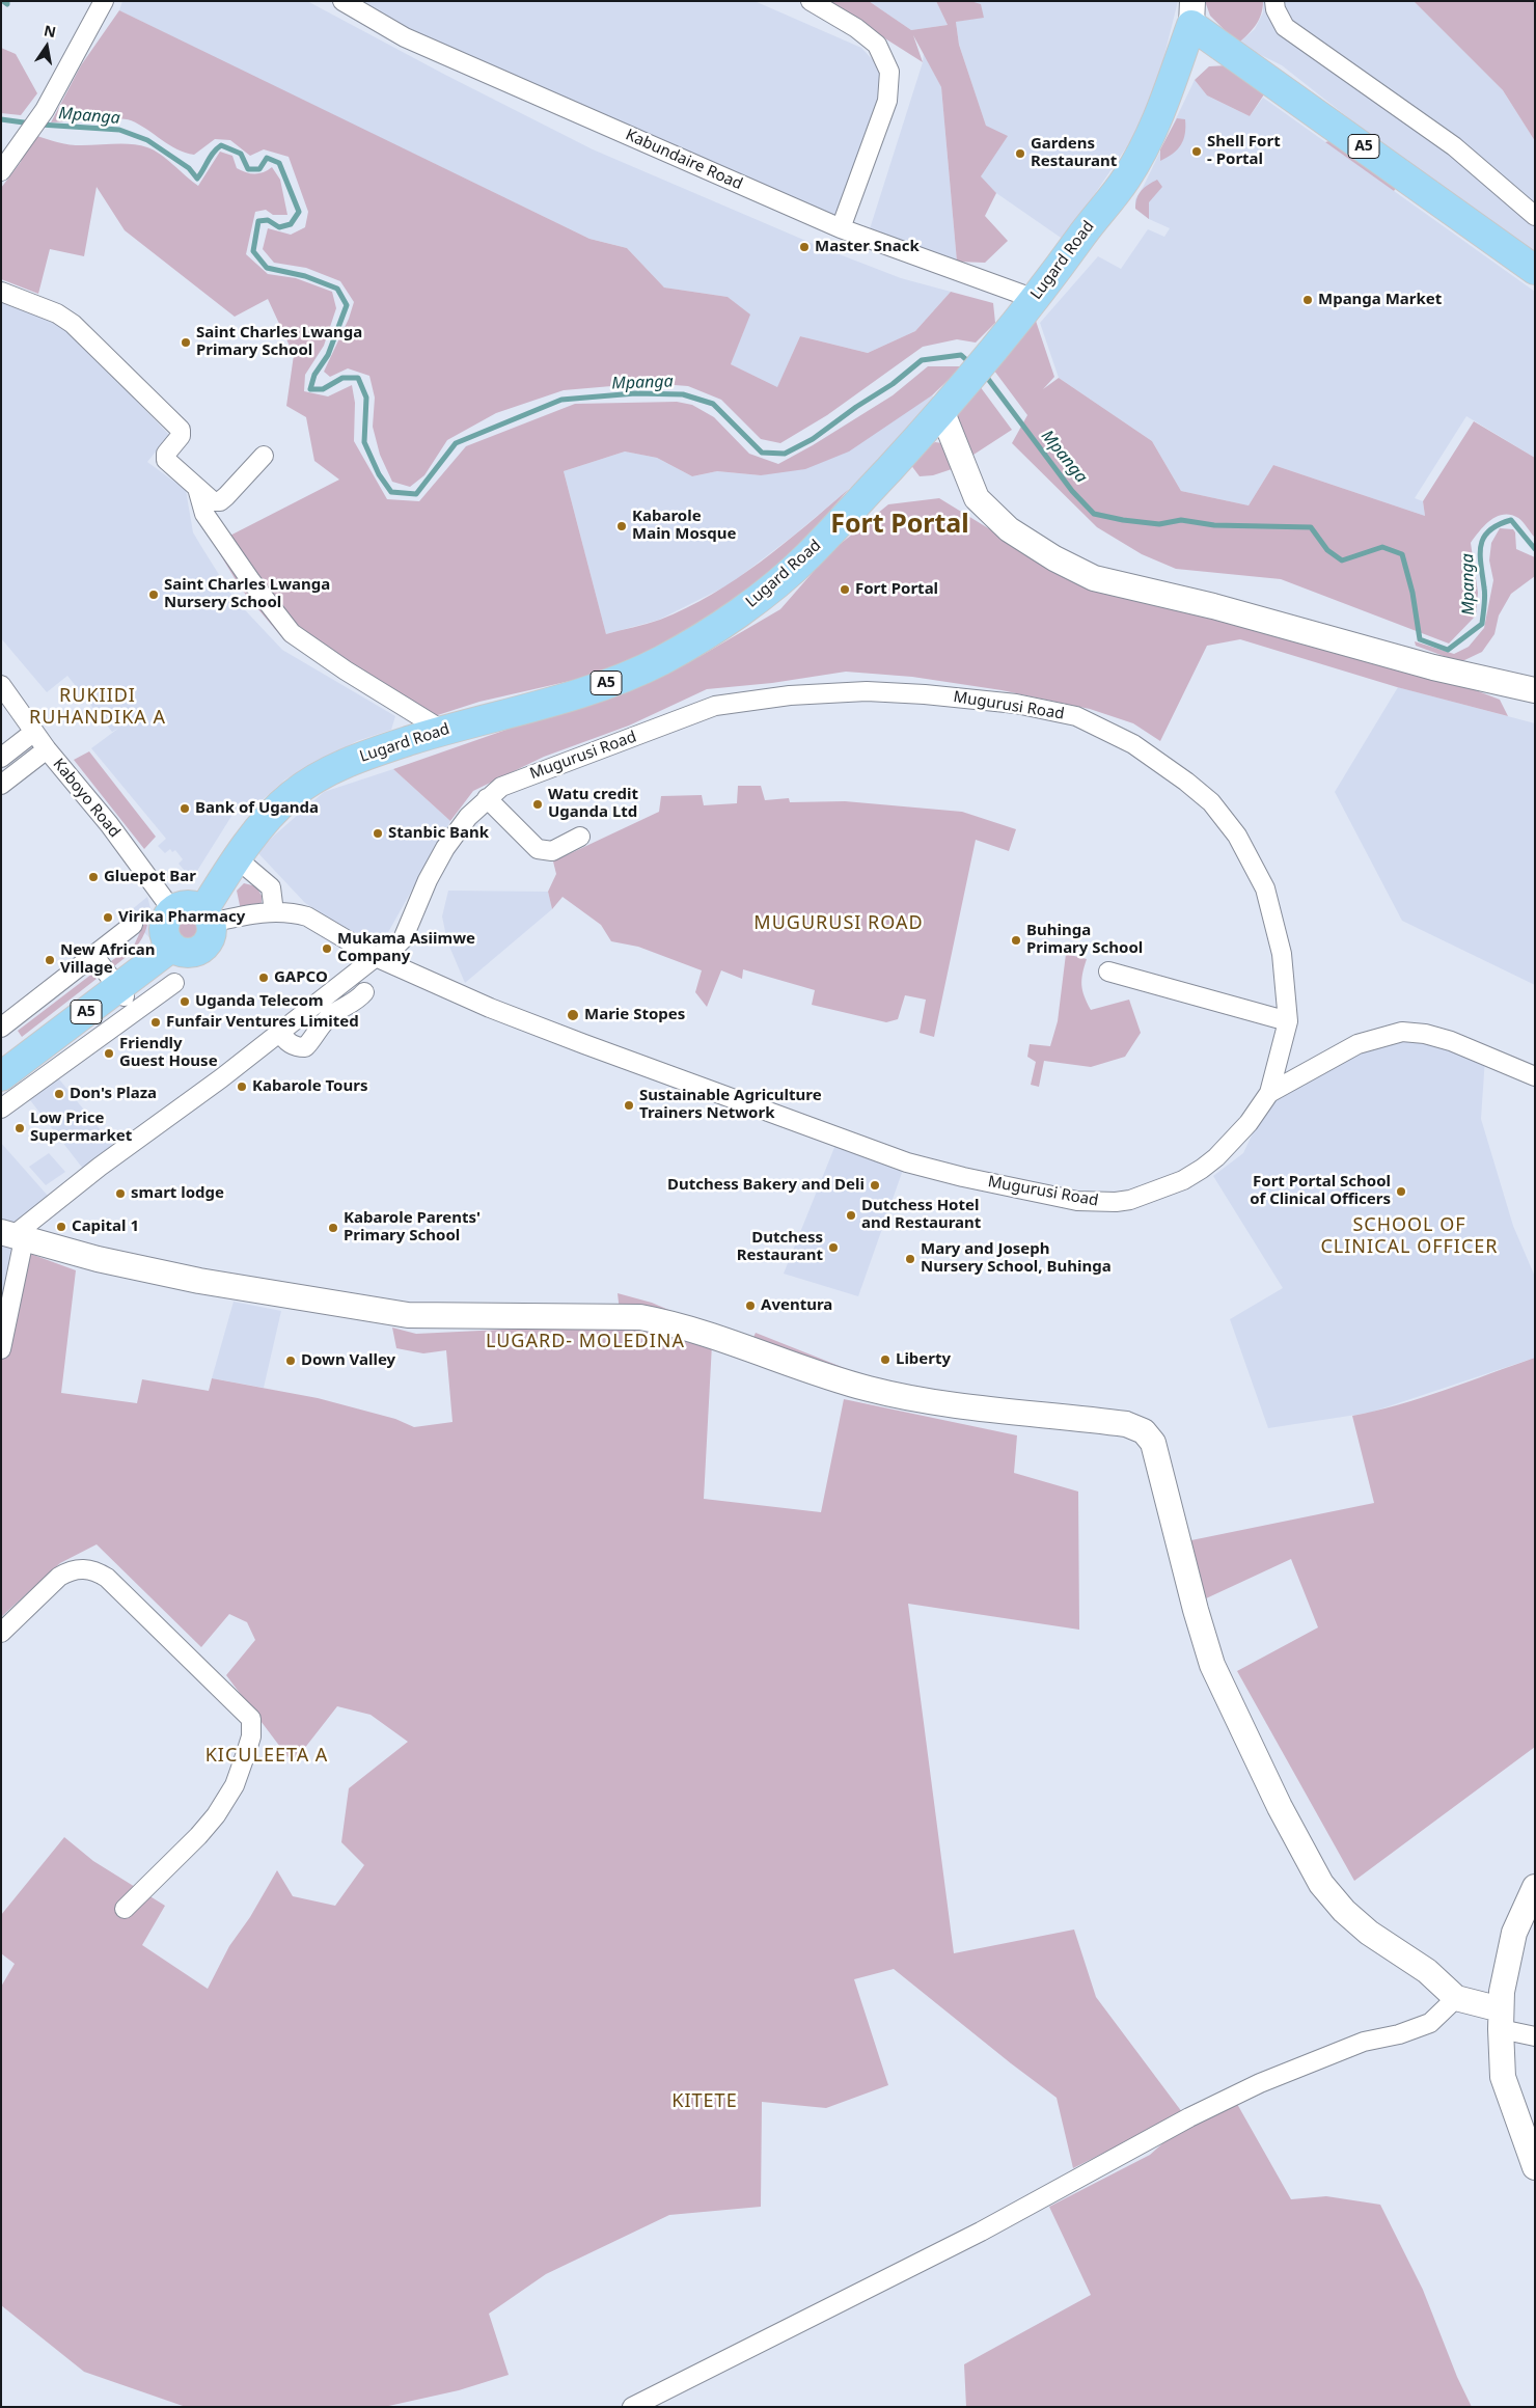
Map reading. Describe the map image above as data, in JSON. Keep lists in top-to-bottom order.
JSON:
{
  "streets": {
    "highway": ["A5", "Lugard Road"],
    "street": ["Kabundaire Road", "Mugurusi Road", "Kaboyo Road"]
  },
  "crossings": [
    ["A5", "Lugard Road"],
    ["A5", "Kaboyo Road"],
    ["Kabundaire Road", "Lugard Road"],
    ["Lugard Road", "Kaboyo Road"]
  ],
  "districts": [
    "Fort Portal",
    "RUKIIDI RUHANDIKA A",
    "MUGURUSI ROAD",
    "SCHOOL OF CLINICAL OFFICER",
    "LUGARD- MOLEDINA",
    "KICULEETA A",
    "KITETE"
  ],
  "water": ["Mpanga"],
  "places": [
    "Shell Fort - Portal",
    "Gardens Restaurant",
    "Master Snack",
    "Mpanga Market",
    "Saint Charles Lwanga Primary School",
    "Kabarole Main Mosque",
    "Fort Portal",
    "Saint Charles Lwanga Nursery School",
    "Watu credit Uganda Ltd",
    "Bank of Uganda",
    "Stanbic Bank",
    "Gluepot Bar",
    "Virika Pharmacy",
    "Buhinga Primary School",
    "Mukama Asiimwe Company",
    "New African Village",
    "GAPCO",
    "Uganda Telecom",
    "Marie Stopes",
    "Funfair Ventures Limited",
    "Friendly Guest House",
    "Kabarole Tours",
    "Don's Plaza",
    "Sustainable Agriculture Trainers Network",
    "Low Price Supermarket",
    "Dutchess Bakery and Deli",
    "Fort Portal School of Clinical Officers",
    "smart lodge",
    "Dutchess Hotel and Restaurant",
    "Capital 1",
    "Kabarole Parents' Primary School",
    "Dutchess Restaurant",
    "Mary and Joseph Nursery School, Buhinga",
    "Aventura",
    "Liberty",
    "Down Valley"
  ],
  "north": "top"
}
